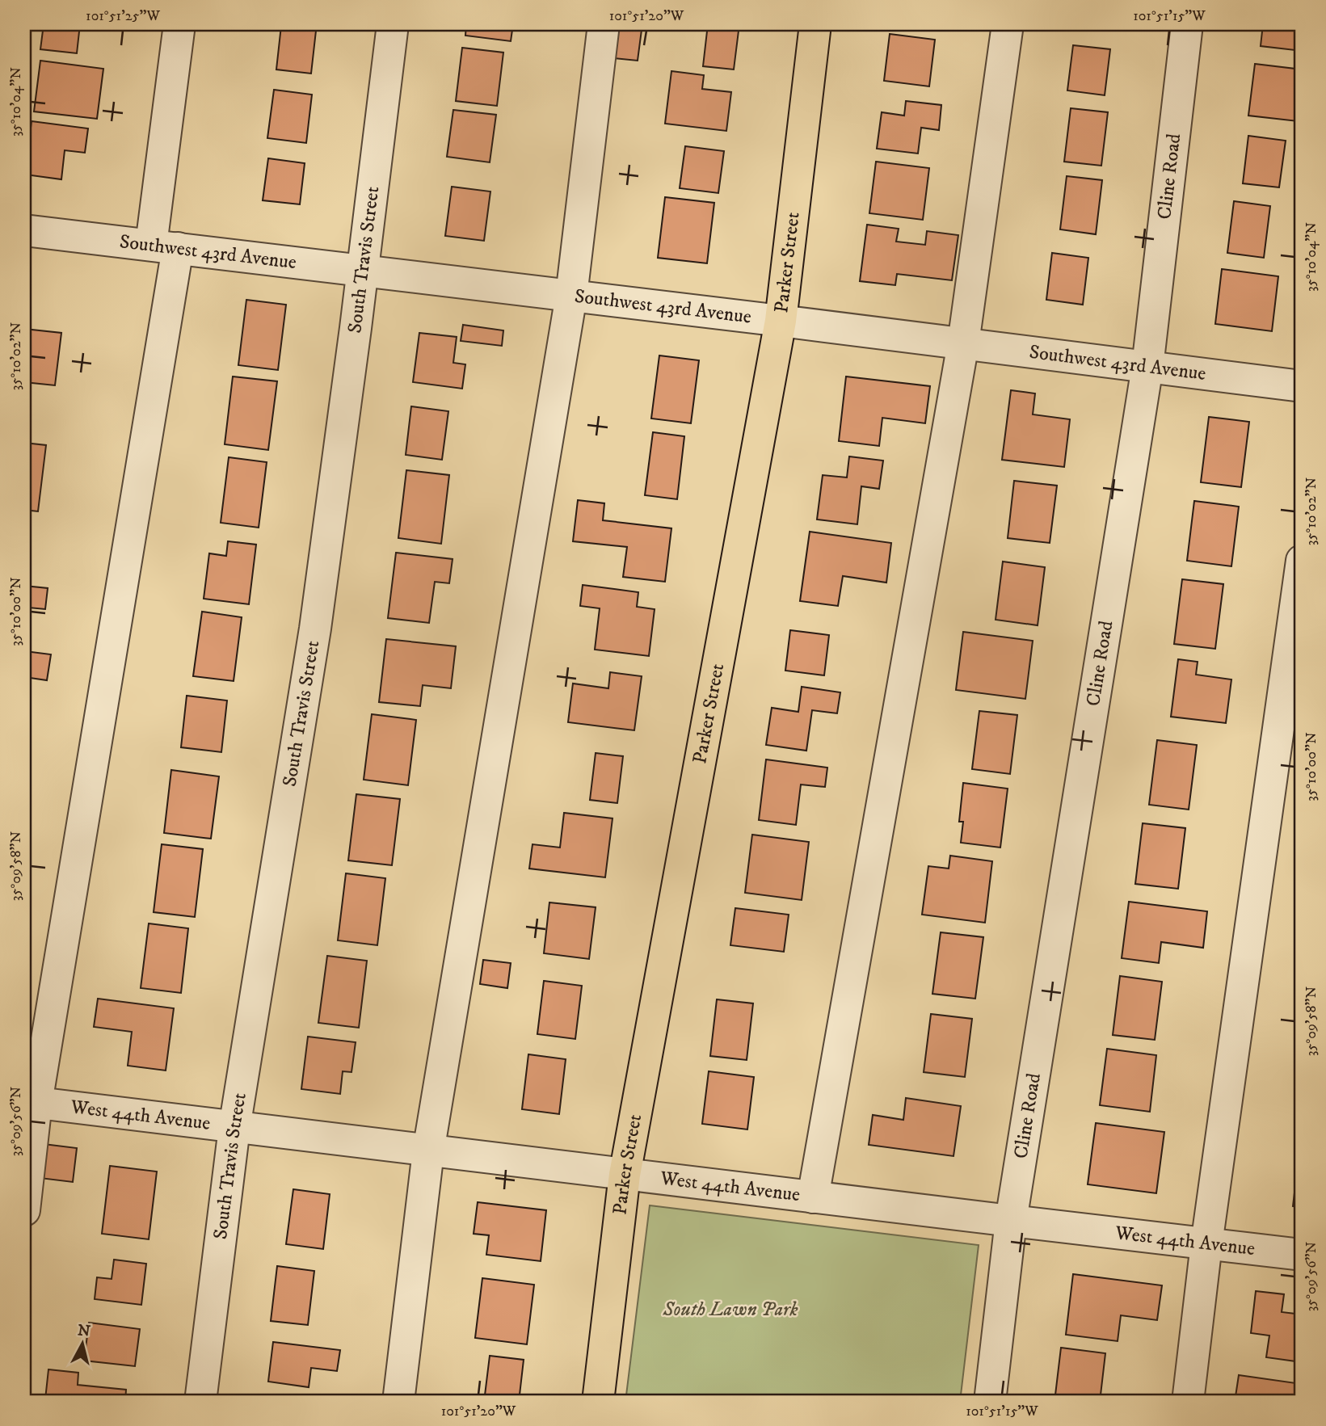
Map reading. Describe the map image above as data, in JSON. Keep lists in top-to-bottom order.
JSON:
{
  "streets": {
    "main road": ["Parker Street"],
    "street": [
      "Cline Road",
      "Southwest 43rd Avenue",
      "South Travis Street",
      "West 44th Avenue"
    ]
  },
  "crossings": [
    ["Cline Road", "Southwest 43rd Avenue"],
    ["Cline Road", "West 44th Avenue"],
    ["Southwest 43rd Avenue", "South Travis Street"],
    ["Southwest 43rd Avenue", "Parker Street"],
    ["South Travis Street", "West 44th Avenue"],
    ["Parker Street", "West 44th Avenue"]
  ],
  "parks": ["South Lawn Park"],
  "north": "top",
  "coordinates": [
    "101°51'25\"W",
    "101°51'20\"W",
    "101°51'15\"W",
    "35°10'04\"N",
    "35°10'02\"N",
    "35°10'00\"N",
    "35°09'58\"N",
    "35°09'56\"N"
  ]
}
